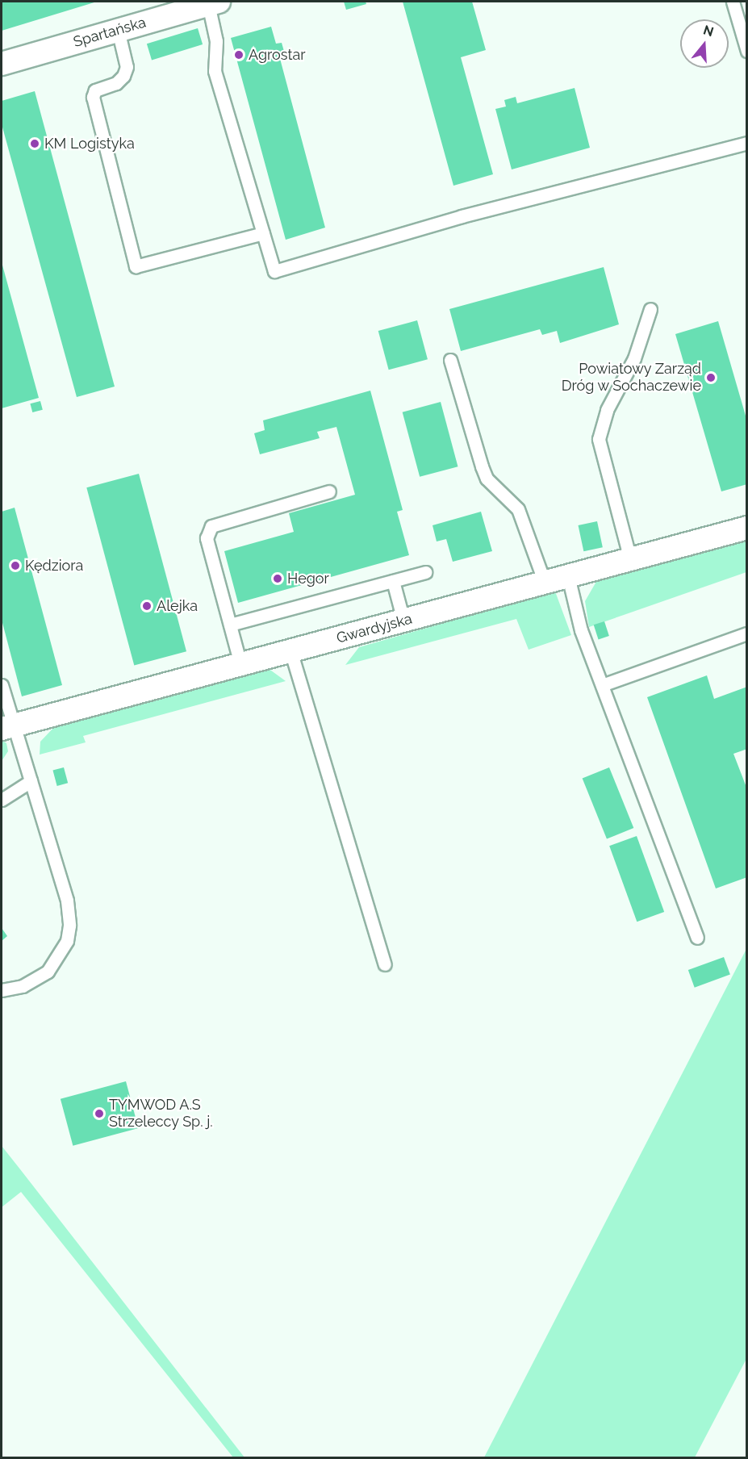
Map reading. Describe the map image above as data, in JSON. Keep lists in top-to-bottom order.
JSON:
{
  "streets": {
    "street": ["Spartańska", "Gwardyjska"]
  },
  "places": [
    "Agrostar",
    "KM Logistyka",
    "Powiatowy Zarząd Dróg w Sochaczewie",
    "Kędziora",
    "Hegor",
    "Alejka",
    "TYMWOD A.S Strzeleccy Sp. j."
  ],
  "north": "top"
}
